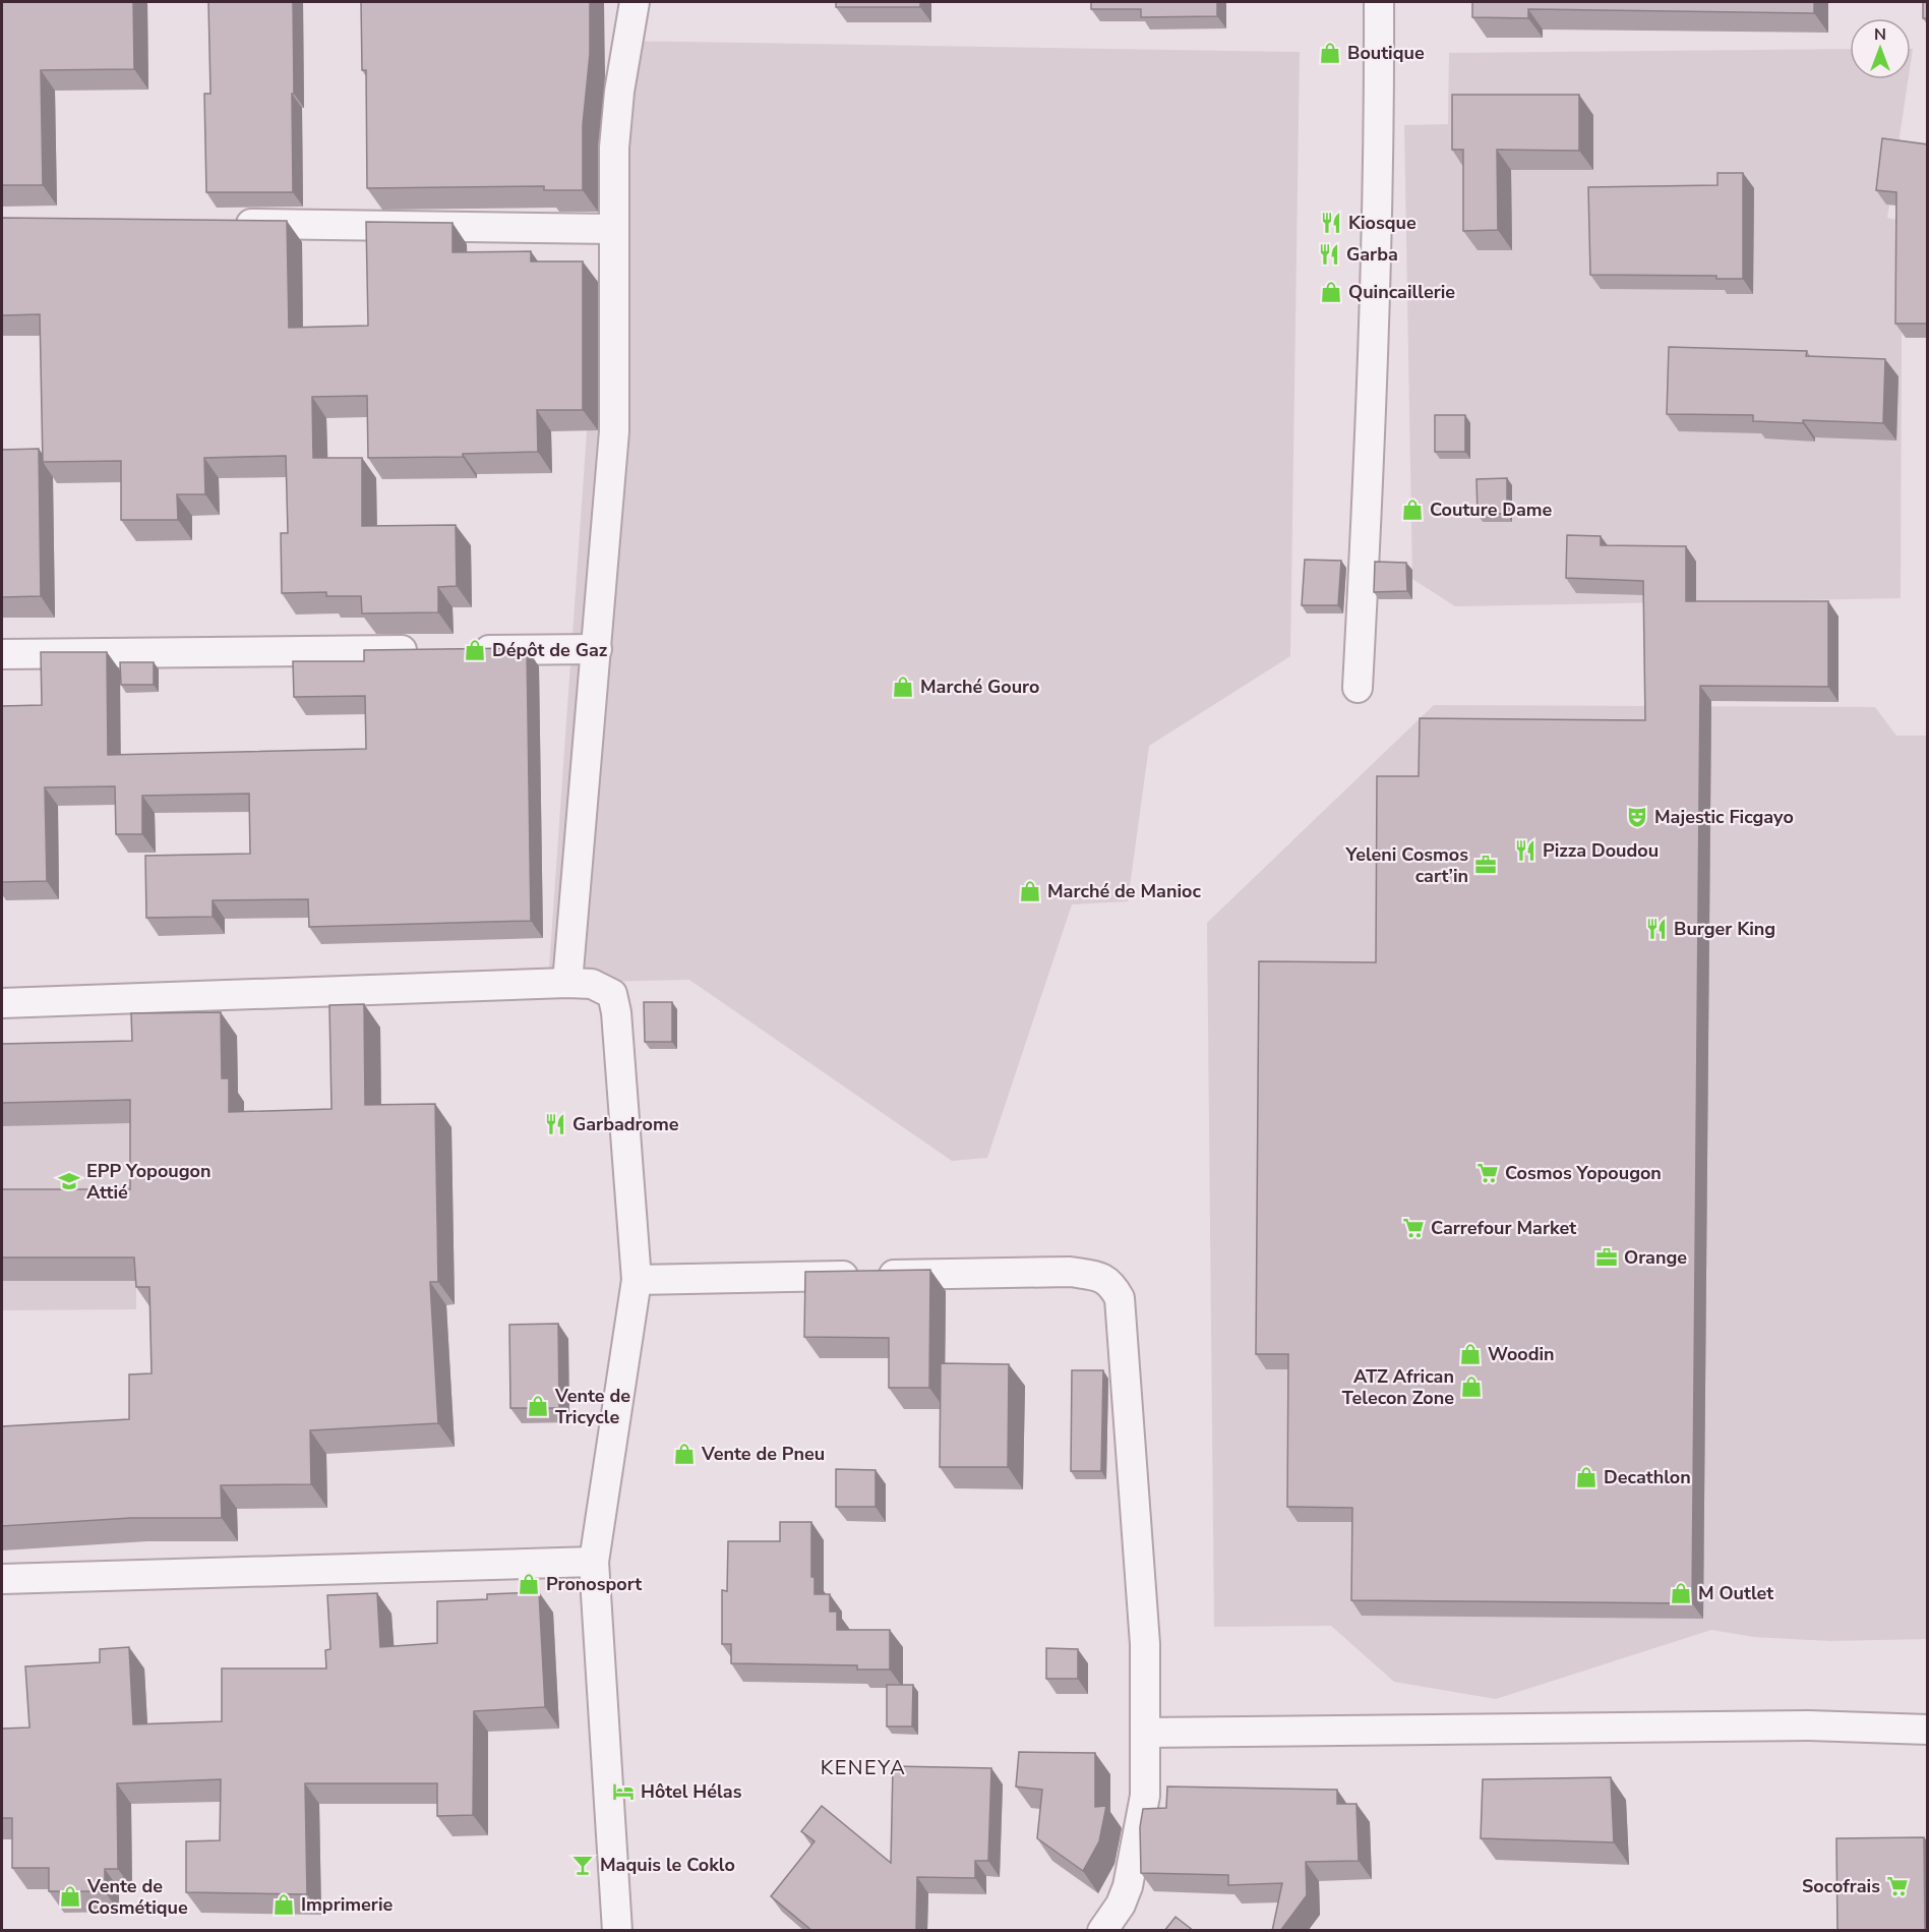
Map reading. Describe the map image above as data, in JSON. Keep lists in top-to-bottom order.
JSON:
{
  "districts": ["KENEYA"],
  "places": {
    "shop": [
      "Boutique",
      "Quincaillerie",
      "Couture Dame",
      "Dépôt de Gaz",
      "Marché Gouro",
      "Marché de Manioc",
      "Woodin",
      "ATZ African Telecon Zone",
      "Vente de Tricycle",
      "Vente de Pneu",
      "Decathlon",
      "Pronosport",
      "M Outlet",
      "Vente de Cosmétique",
      "Imprimerie"
    ],
    "restaurant": [
      "Kiosque",
      "Garba",
      "Pizza Doudou",
      "Burger King",
      "Garbadrome"
    ],
    "theatre": ["Majestic Ficgayo"],
    "office": ["Yeleni Cosmos cart’in", "Orange"],
    "supermarket": ["Cosmos Yopougon", "Carrefour Market", "Socofrais"],
    "school or university": ["EPP Yopougon Attié"],
    "hotel": ["Hôtel Hélas"],
    "bar": ["Maquis le Coklo"]
  },
  "north": "top"
}
